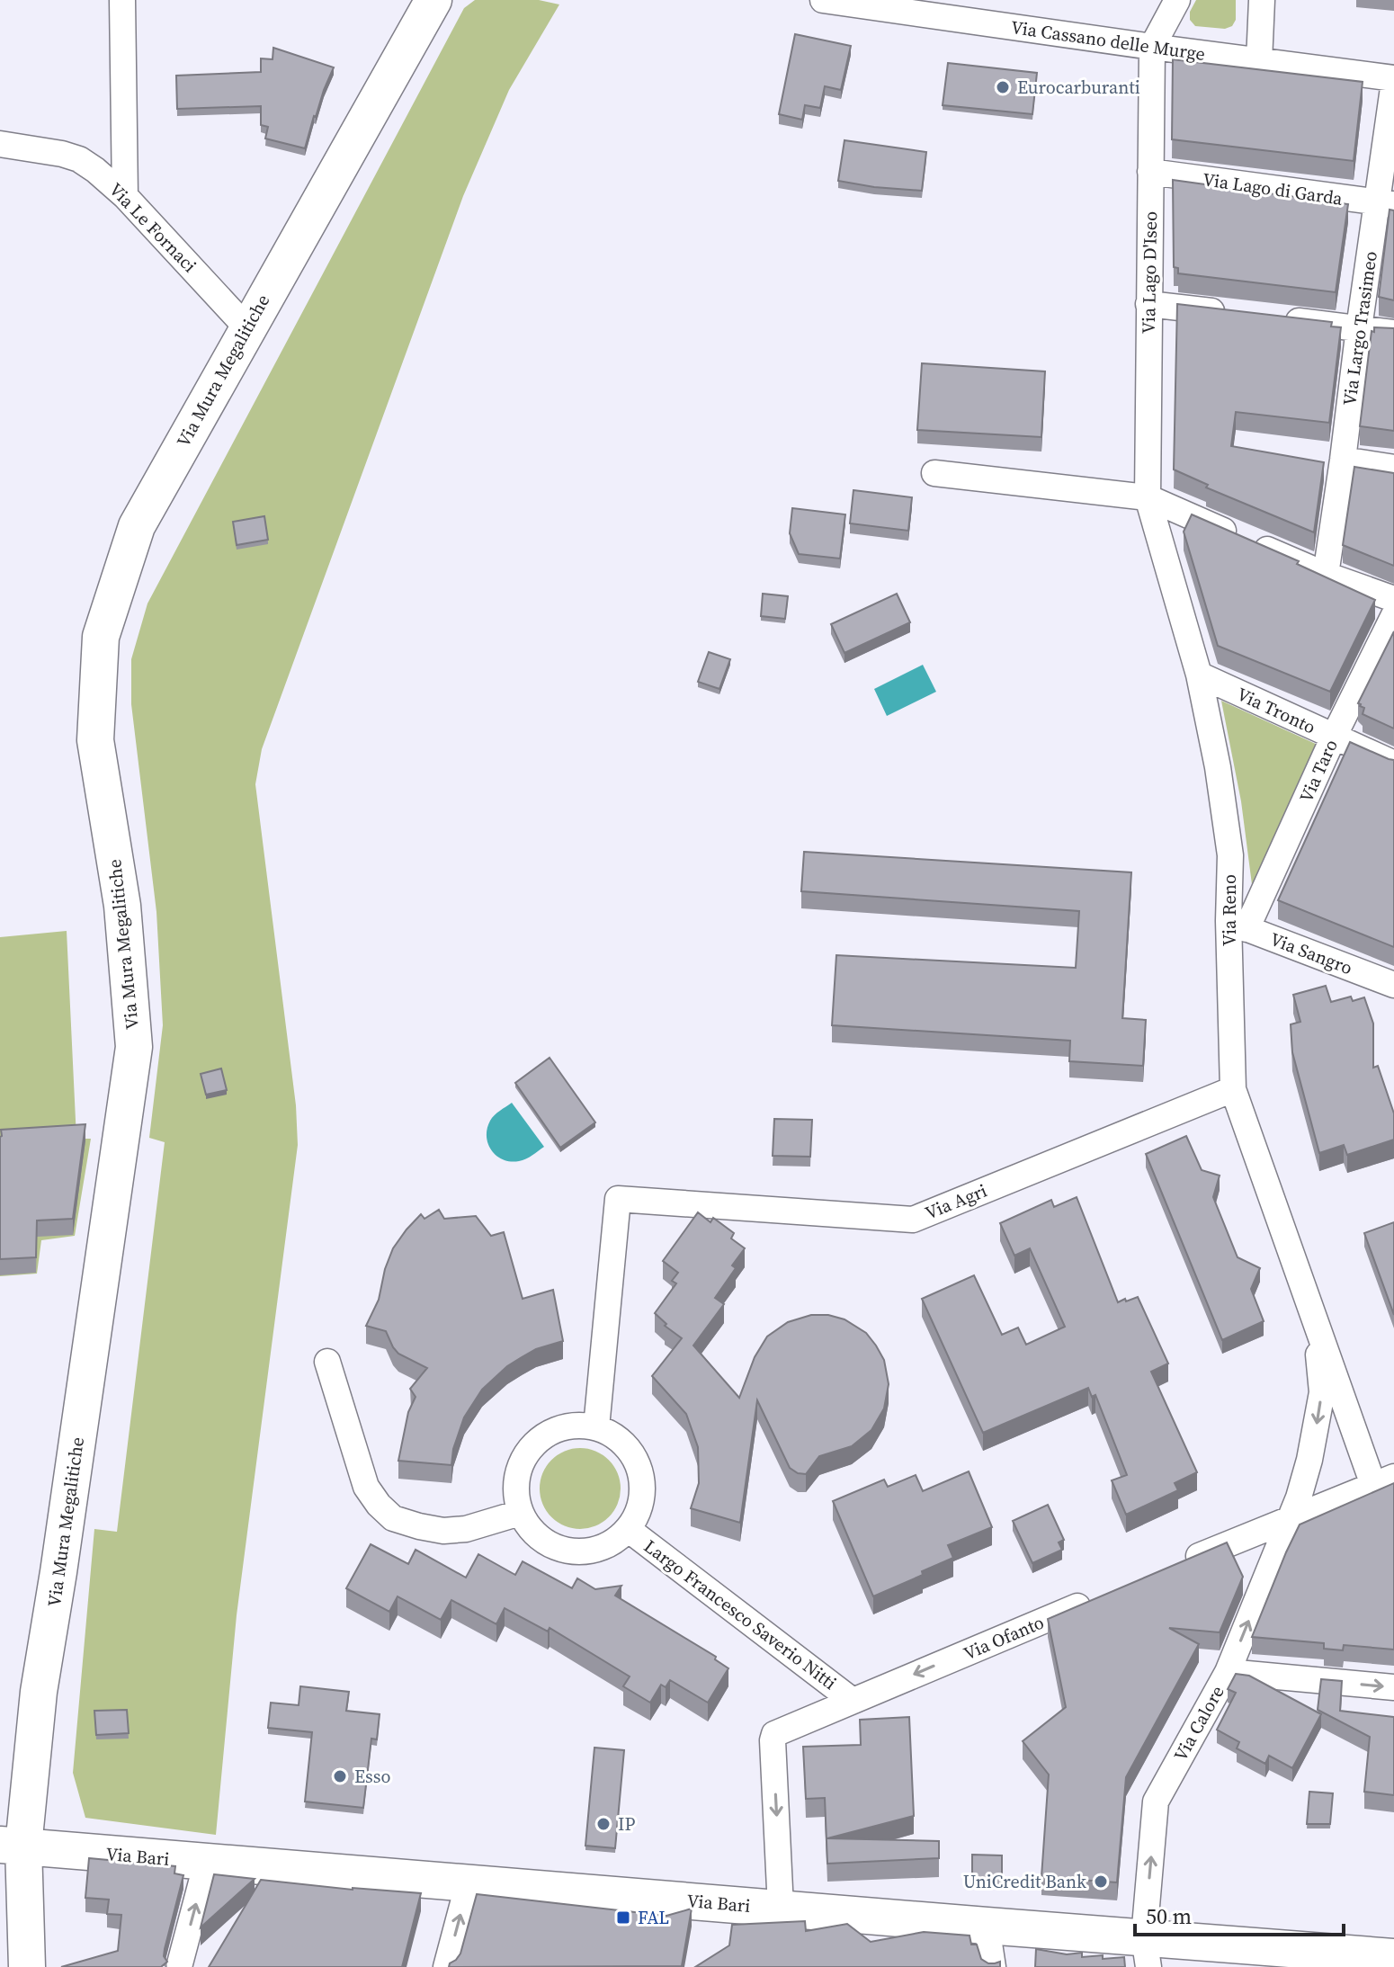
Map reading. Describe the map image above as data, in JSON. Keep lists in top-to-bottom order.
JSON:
{
  "streets": {
    "street": [
      "Via Cassano delle Murge",
      "Via Lago di Garda",
      "Via Le Fornaci",
      "Via Lago D'Iseo",
      "Via Largo Trasimeo",
      "Via Mura Megalitiche",
      "Via Tronto",
      "Via Taro",
      "Via Reno",
      "Via Sangro",
      "Via Agri",
      "Largo Francesco Saverio Nitti",
      "Via Ofanto",
      "Via Calore",
      "Via Bari"
    ]
  },
  "crossings": [
    ["Via Cassano delle Murge", "Via Lago D'Iseo"],
    ["Via Cassano delle Murge", "Via Largo Trasimeo"],
    ["Via Lago di Garda", "Via Lago D'Iseo"],
    ["Via Lago di Garda", "Via Largo Trasimeo"],
    ["Via Le Fornaci", "Via Mura Megalitiche"],
    ["Via Lago D'Iseo", "Via Reno"],
    ["Via Mura Megalitiche", "Via Bari"],
    ["Via Tronto", "Via Taro"],
    ["Via Tronto", "Via Reno"],
    ["Via Taro", "Via Reno"],
    ["Via Taro", "Via Sangro"],
    ["Via Reno", "Via Sangro"],
    ["Via Reno", "Via Agri"],
    ["Via Reno", "Via Calore"],
    ["Via Agri", "Largo Francesco Saverio Nitti"],
    ["Largo Francesco Saverio Nitti", "Via Ofanto"],
    ["Via Ofanto", "Via Bari"],
    ["Via Calore", "Via Bari"]
  ],
  "one_way": ["Via Ofanto", "Via Calore"],
  "places": {
    "other": [
      "Eurocarburanti",
      "Esso",
      "IP",
      "UniCredit Bank"
    ],
    "transit": ["FAL"]
  },
  "scale_bar": "50 m"
}
